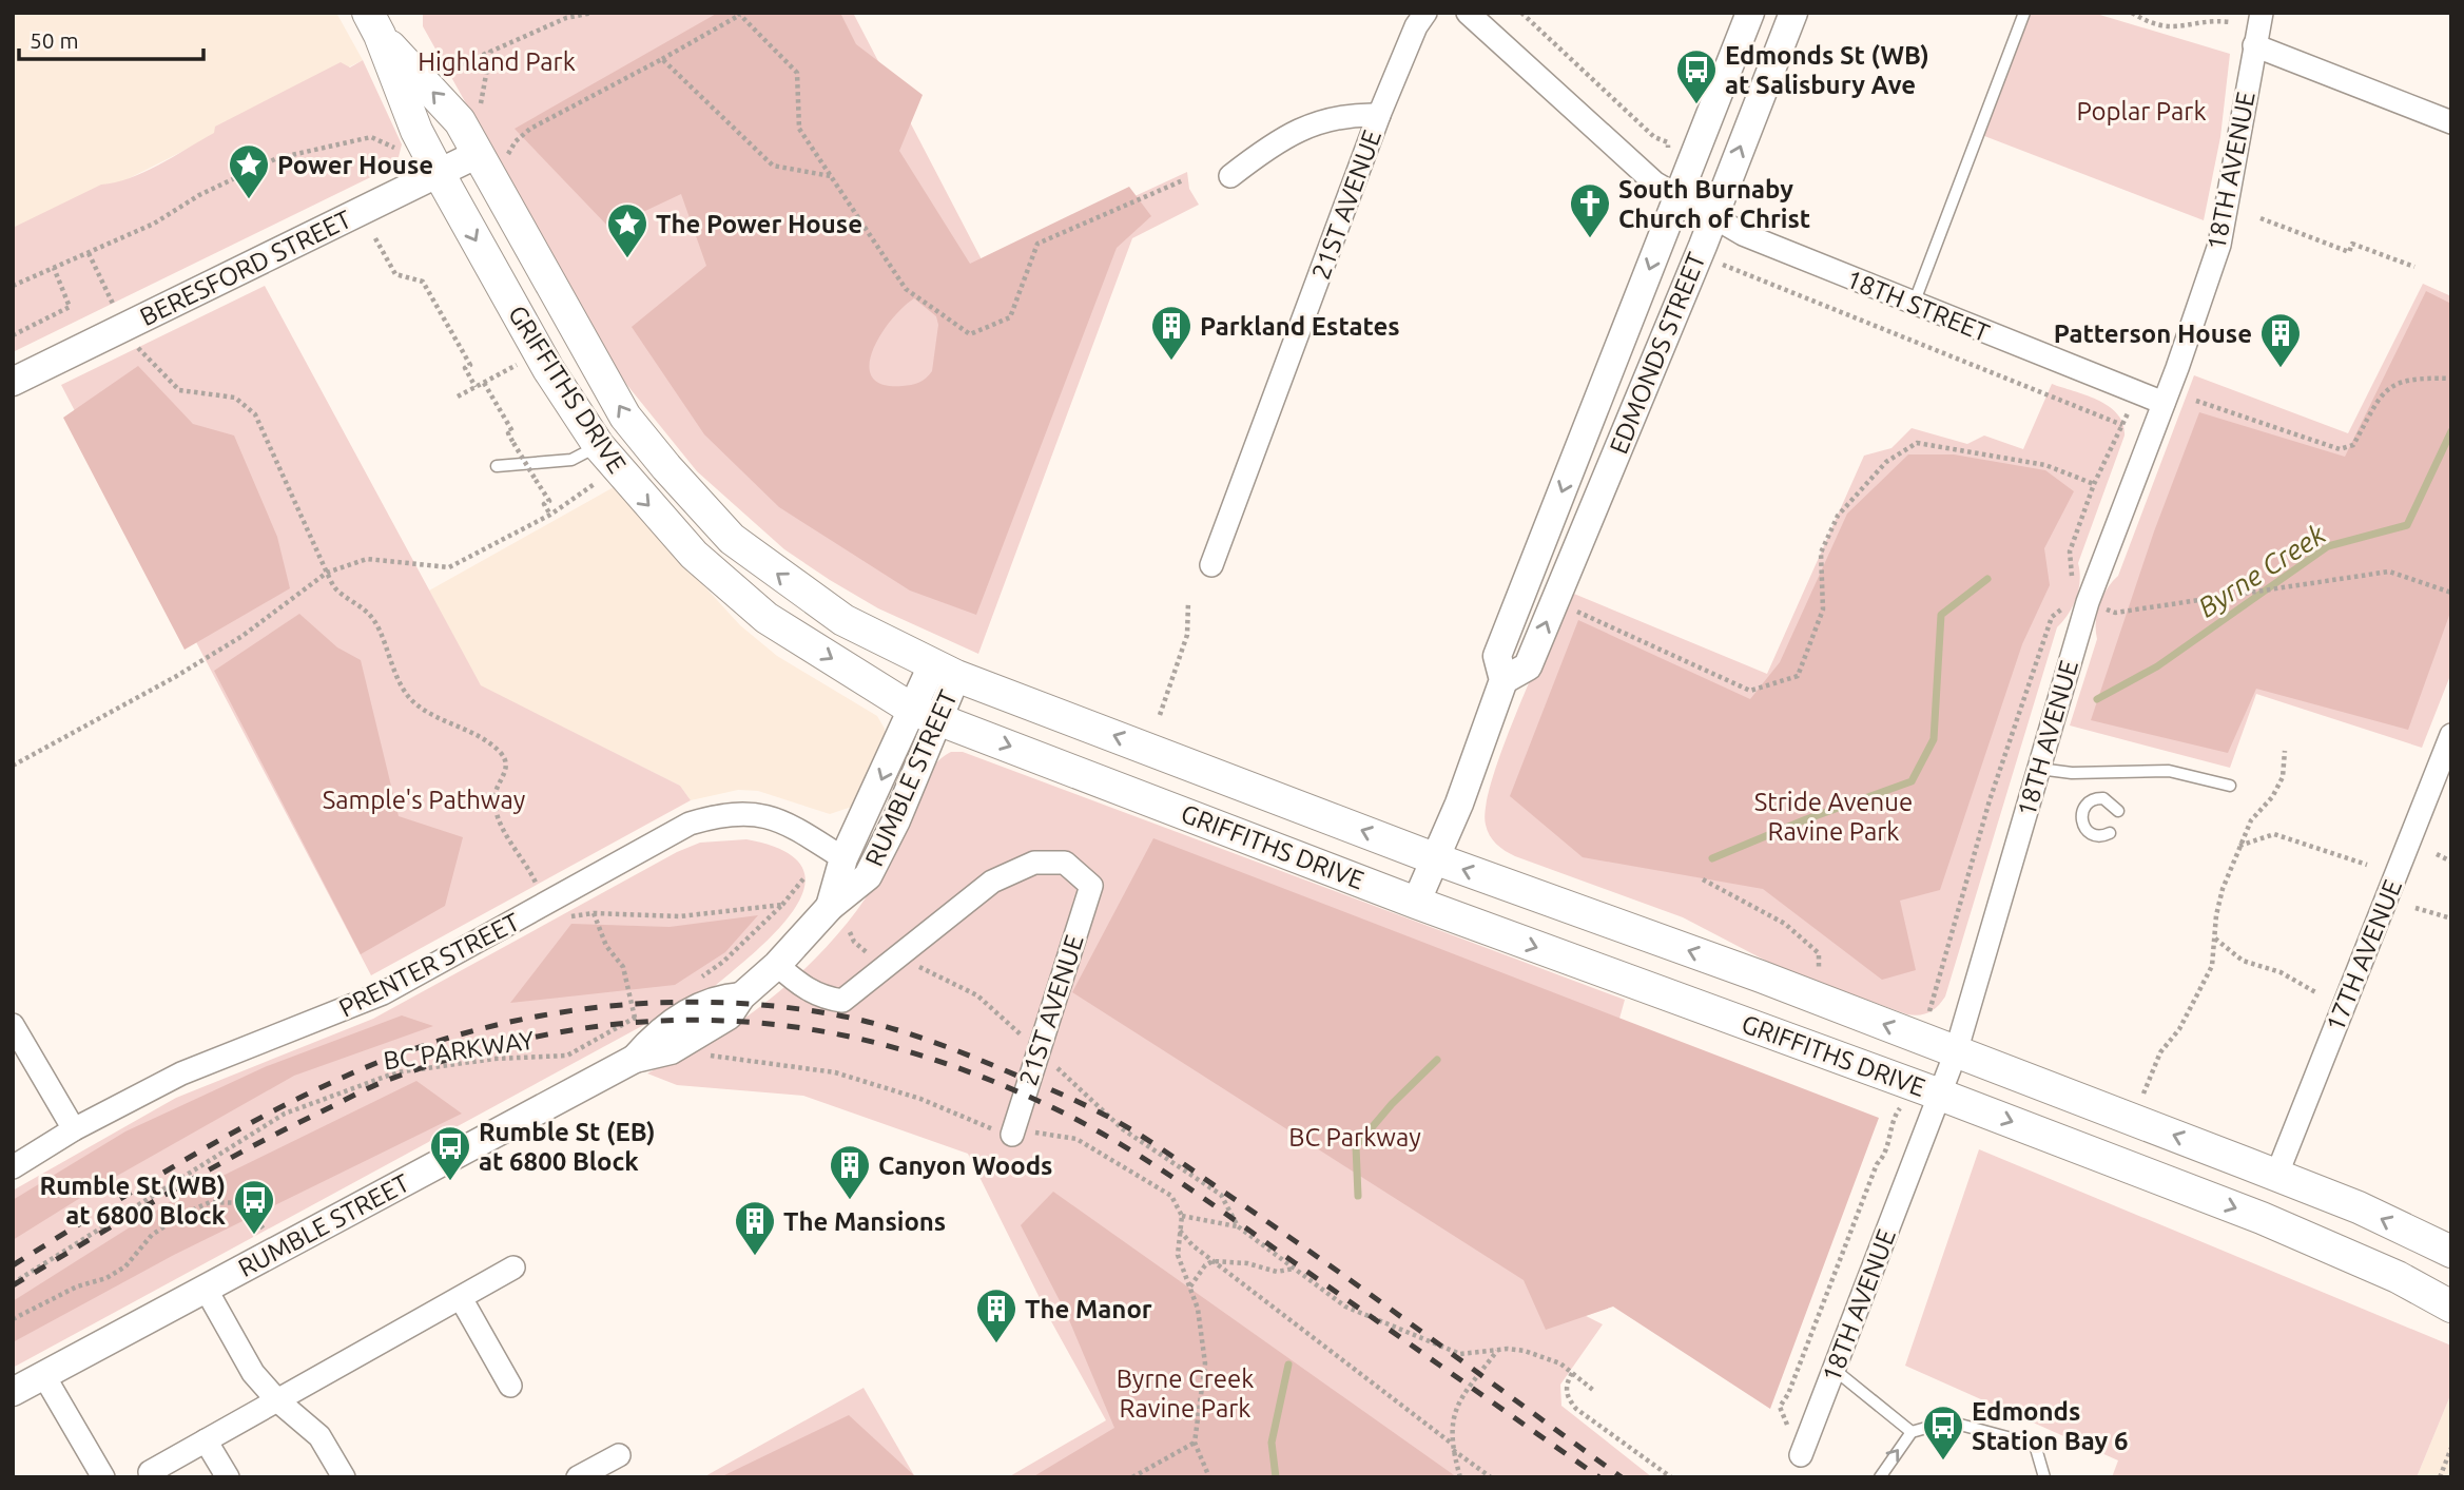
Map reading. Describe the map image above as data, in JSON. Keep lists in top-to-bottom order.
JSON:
{
  "streets": {
    "main road": ["GRIFFITHS DRIVE"],
    "street": [
      "18TH AVENUE",
      "21ST AVENUE",
      "BERESFORD STREET",
      "18TH STREET",
      "EDMONDS STREET",
      "RUMBLE STREET",
      "17TH AVENUE",
      "PRENTER STREET"
    ],
    "path": ["BC PARKWAY"]
  },
  "crossings": [
    ["18TH AVENUE", "18TH STREET"],
    ["18TH AVENUE", "GRIFFITHS DRIVE"],
    ["BERESFORD STREET", "GRIFFITHS DRIVE"],
    ["18TH STREET", "EDMONDS STREET"],
    ["EDMONDS STREET", "GRIFFITHS DRIVE"],
    ["GRIFFITHS DRIVE", "RUMBLE STREET"],
    ["GRIFFITHS DRIVE", "17TH AVENUE"],
    ["RUMBLE STREET", "PRENTER STREET"]
  ],
  "water": ["Byrne Creek"],
  "parks": [
    "Highland Park",
    "Poplar Park",
    "Sample's Pathway",
    "Stride Avenue Ravine Park",
    "BC Parkway",
    "Byrne Creek Ravine Park"
  ],
  "places": {
    "bus stop": [
      "Edmonds St (WB) at Salisbury Ave",
      "Rumble St (EB) at 6800 Block",
      "Rumble St (WB) at 6800 Block",
      "Edmonds Station Bay 6"
    ],
    "place": ["Power House", "The Power House"],
    "church": ["South Burnaby Church of Christ"],
    "building": [
      "Parkland Estates",
      "Patterson House",
      "Canyon Woods",
      "The Mansions",
      "The Manor"
    ]
  },
  "scale_bar": "50 m"
}
